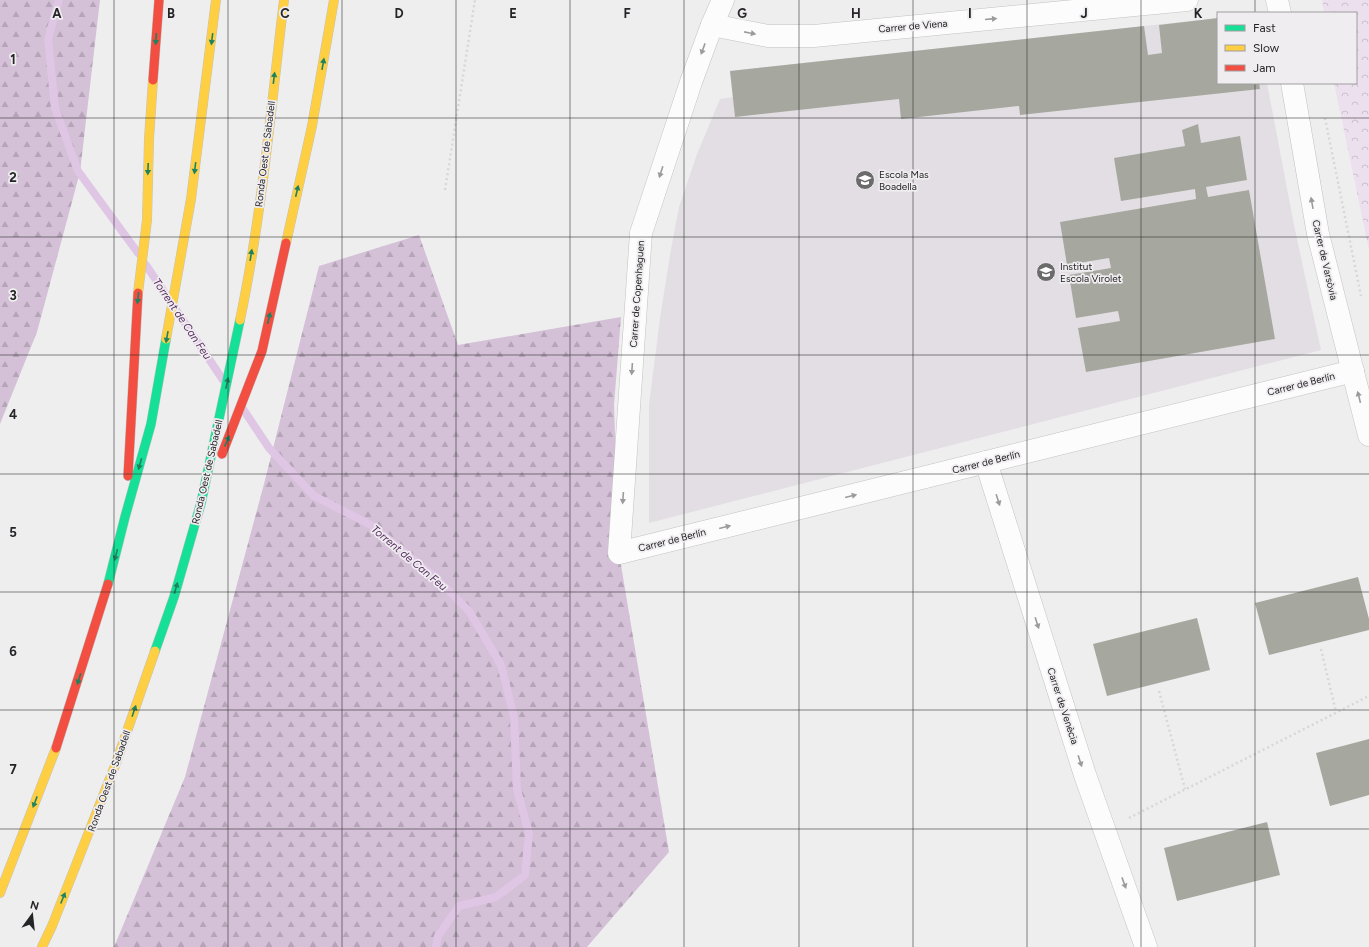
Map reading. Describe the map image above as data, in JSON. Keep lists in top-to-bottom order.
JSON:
{
  "streets": {
    "highway": ["Ronda Oest de Sabadell"],
    "street": [
      "Carrer de Viena",
      "Carrer de Varsòvia",
      "Carrer de Copenhaguen",
      "Carrer de Berlín",
      "Carrer de Venècia"
    ]
  },
  "crossings": [
    ["Carrer de Viena", "Carrer de Copenhaguen"],
    ["Carrer de Varsòvia", "Carrer de Berlín"],
    ["Carrer de Copenhaguen", "Carrer de Berlín"],
    ["Carrer de Berlín", "Carrer de Venècia"]
  ],
  "one_way": [
    "Carrer de Viena",
    "Carrer de Varsòvia",
    "Carrer de Copenhaguen",
    "Carrer de Berlín",
    "Carrer de Venècia"
  ],
  "water": ["Torrent de Can Feu"],
  "places": {
    "school or university": ["Escola Mas Boadella", "Institut Escola Virolet"]
  },
  "legend": ["Fast", "Slow", "Jam"],
  "north": "top",
  "grid": {
    "columns": [
      "A",
      "B",
      "C",
      "D",
      "E",
      "F",
      "G",
      "H",
      "I",
      "J",
      "K"
    ],
    "rows": [
      "1",
      "2",
      "3",
      "4",
      "5",
      "6",
      "7"
    ]
  }
}
